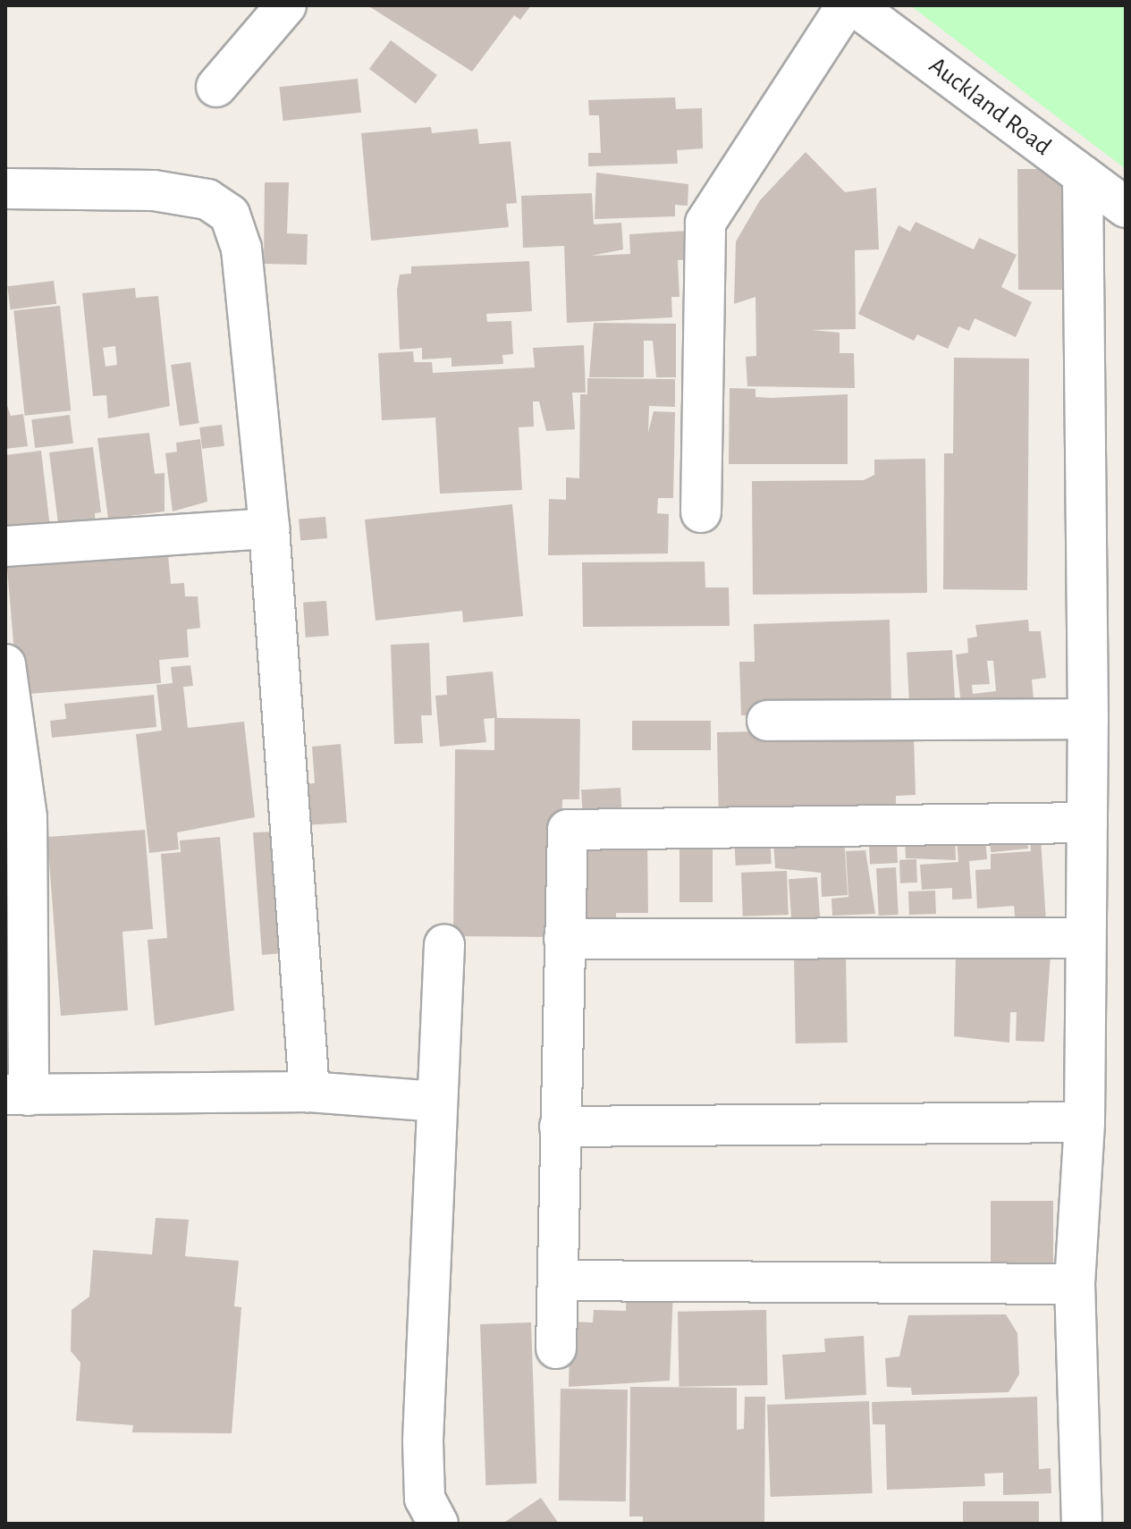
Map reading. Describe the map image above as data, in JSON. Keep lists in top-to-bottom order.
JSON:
{
  "streets": {
    "street": ["Auckland Road"]
  }
}
